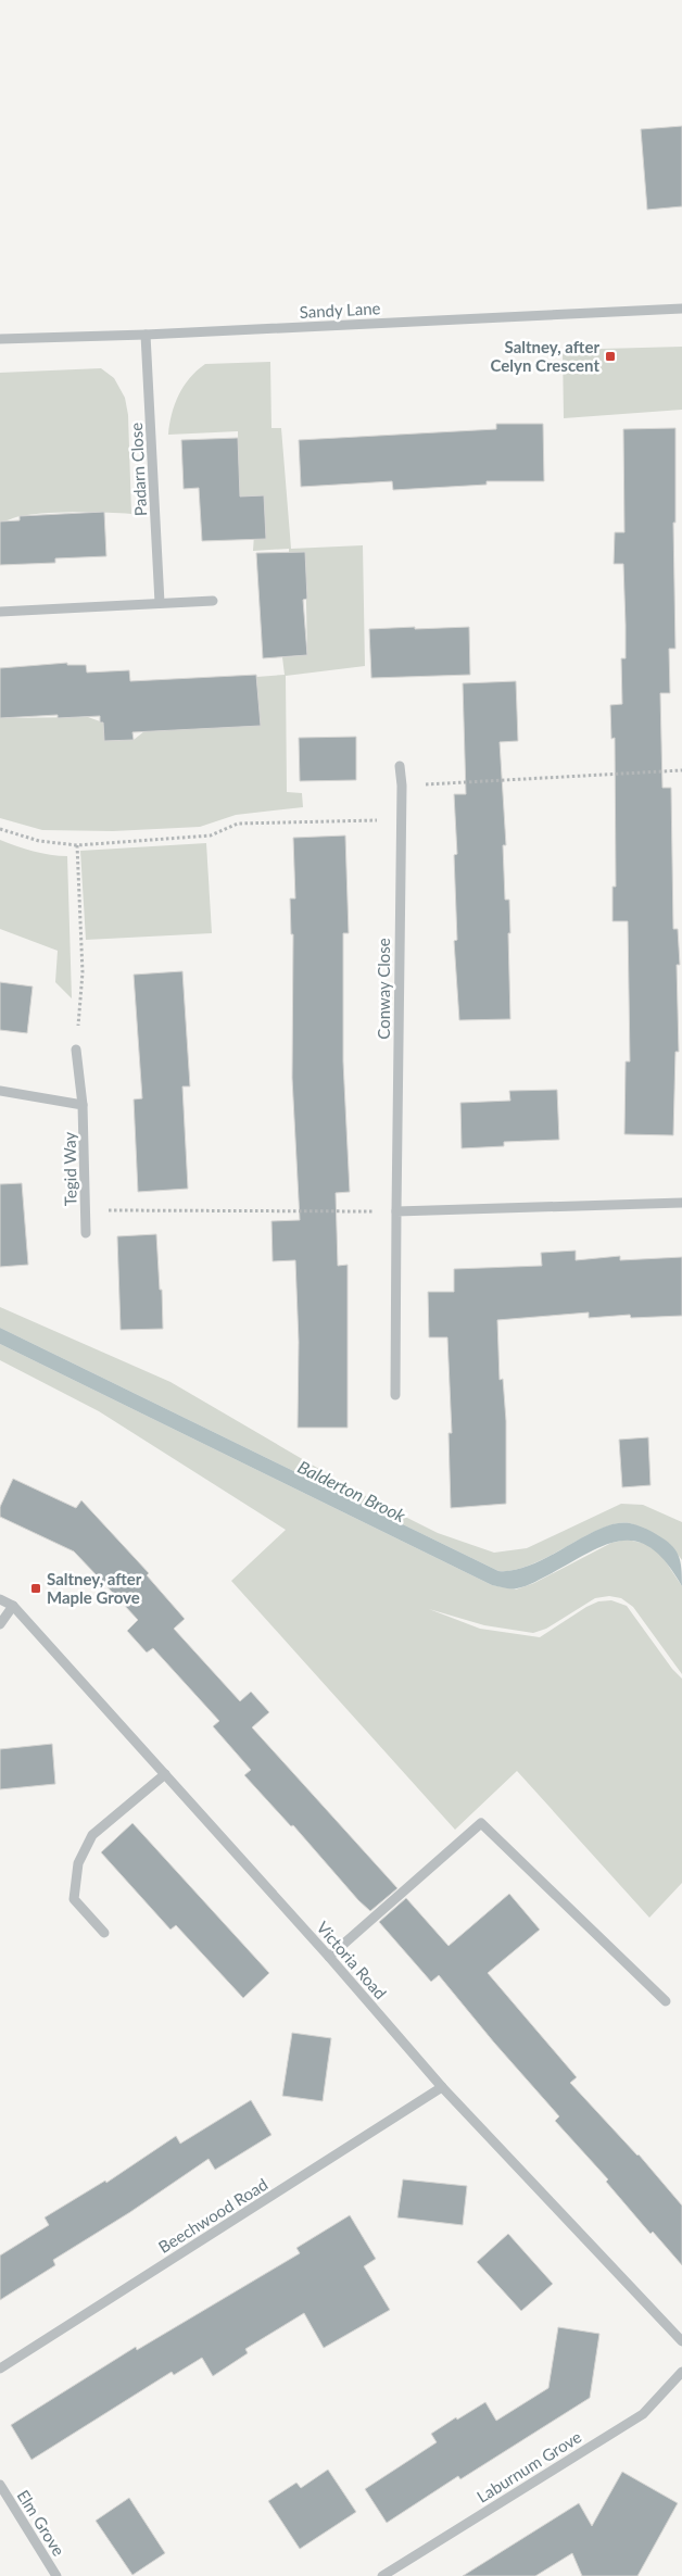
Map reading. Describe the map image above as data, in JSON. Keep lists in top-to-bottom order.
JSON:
{
  "streets": {
    "street": [
      "Sandy Lane",
      "Padarn Close",
      "Conway Close",
      "Tegid Way",
      "Victoria Road",
      "Beechwood Road",
      "Laburnum Grove",
      "Elm Grove"
    ]
  },
  "crossings": [
    ["Sandy Lane", "Padarn Close"],
    ["Victoria Road", "Beechwood Road"]
  ],
  "water": ["Balderton Brook"],
  "places": {
    "transit": ["Saltney, after Celyn Crescent", "Saltney, after Maple Grove"]
  }
}
